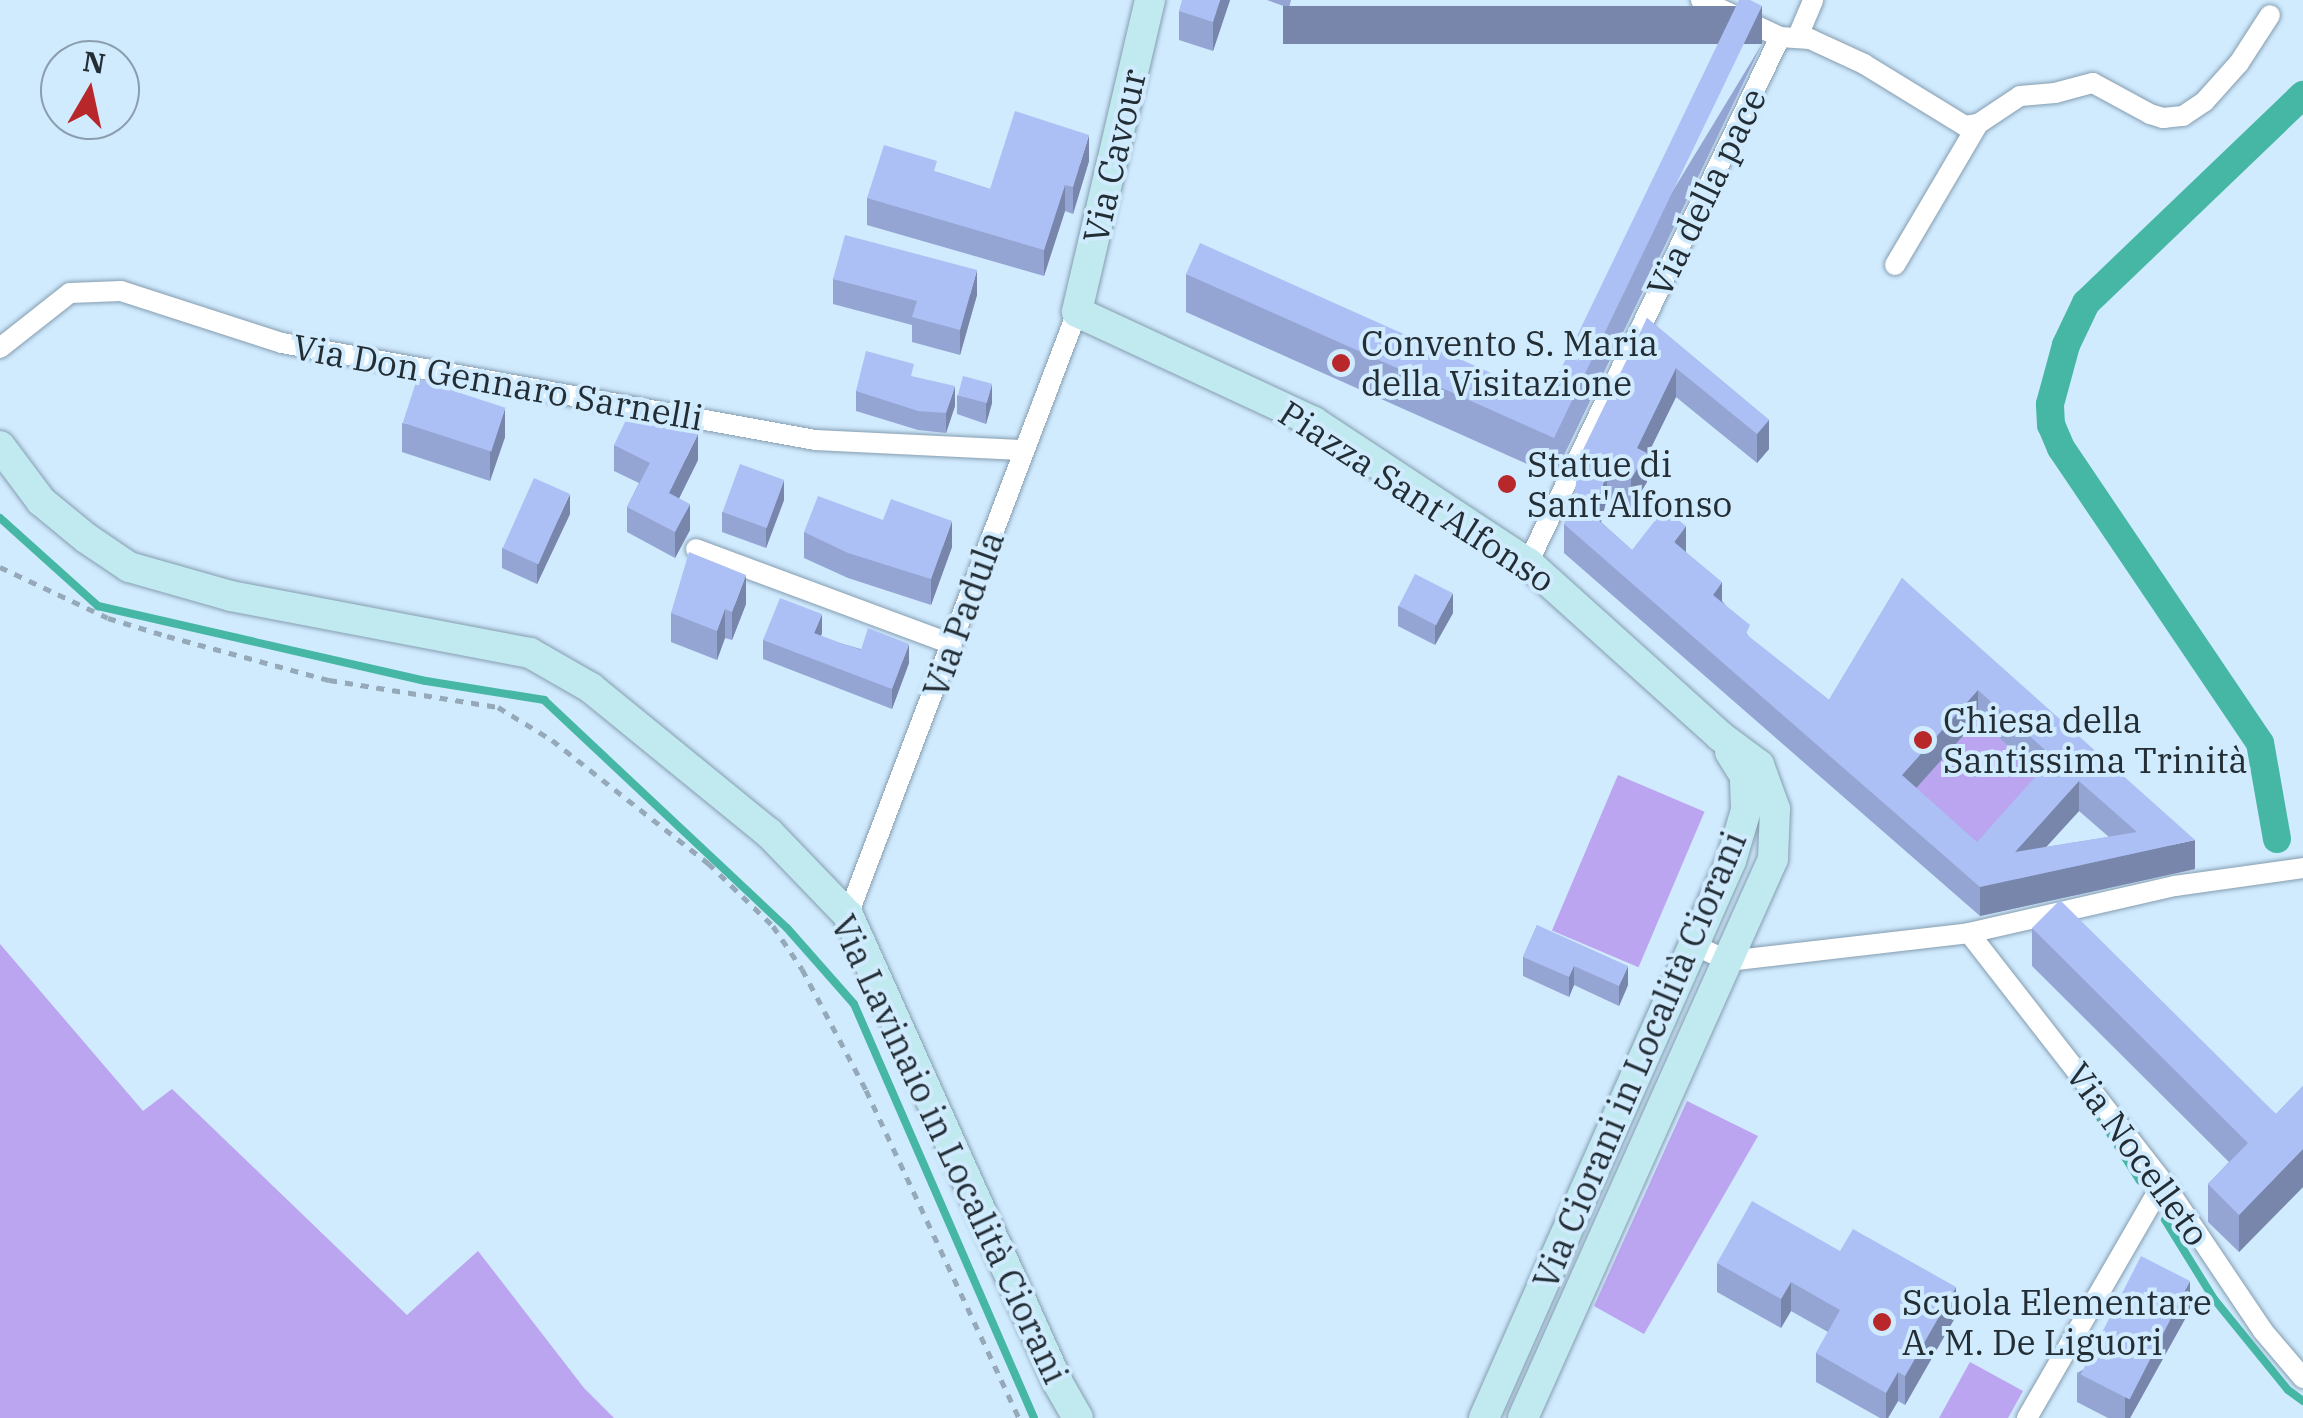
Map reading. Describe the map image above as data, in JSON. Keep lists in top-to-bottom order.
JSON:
{
  "streets": {
    "street": [
      "Via Cavour",
      "Via della pace",
      "Via Don Gennaro Sarnelli",
      "Piazza Sant'Alfonso",
      "Via Padula",
      "Via Ciorani in Località Ciorani",
      "Via Lavinaio in Località Ciorani",
      "Via Nocelleto"
    ]
  },
  "crossings": [
    ["Via Cavour", "Piazza Sant'Alfonso"],
    ["Via Cavour", "Via Padula"],
    ["Via della pace", "Piazza Sant'Alfonso"],
    ["Via Don Gennaro Sarnelli", "Via Padula"],
    ["Piazza Sant'Alfonso", "Via Padula"],
    ["Piazza Sant'Alfonso", "Via Ciorani in Località Ciorani"],
    ["Via Padula", "Via Lavinaio in Località Ciorani"]
  ],
  "places": [
    "Convento S. Maria della Visitazione",
    "Statue di Sant'Alfonso",
    "Chiesa della Santissima Trinità",
    "Scuola Elementare A. M. De Liguori"
  ],
  "north": "top"
}
